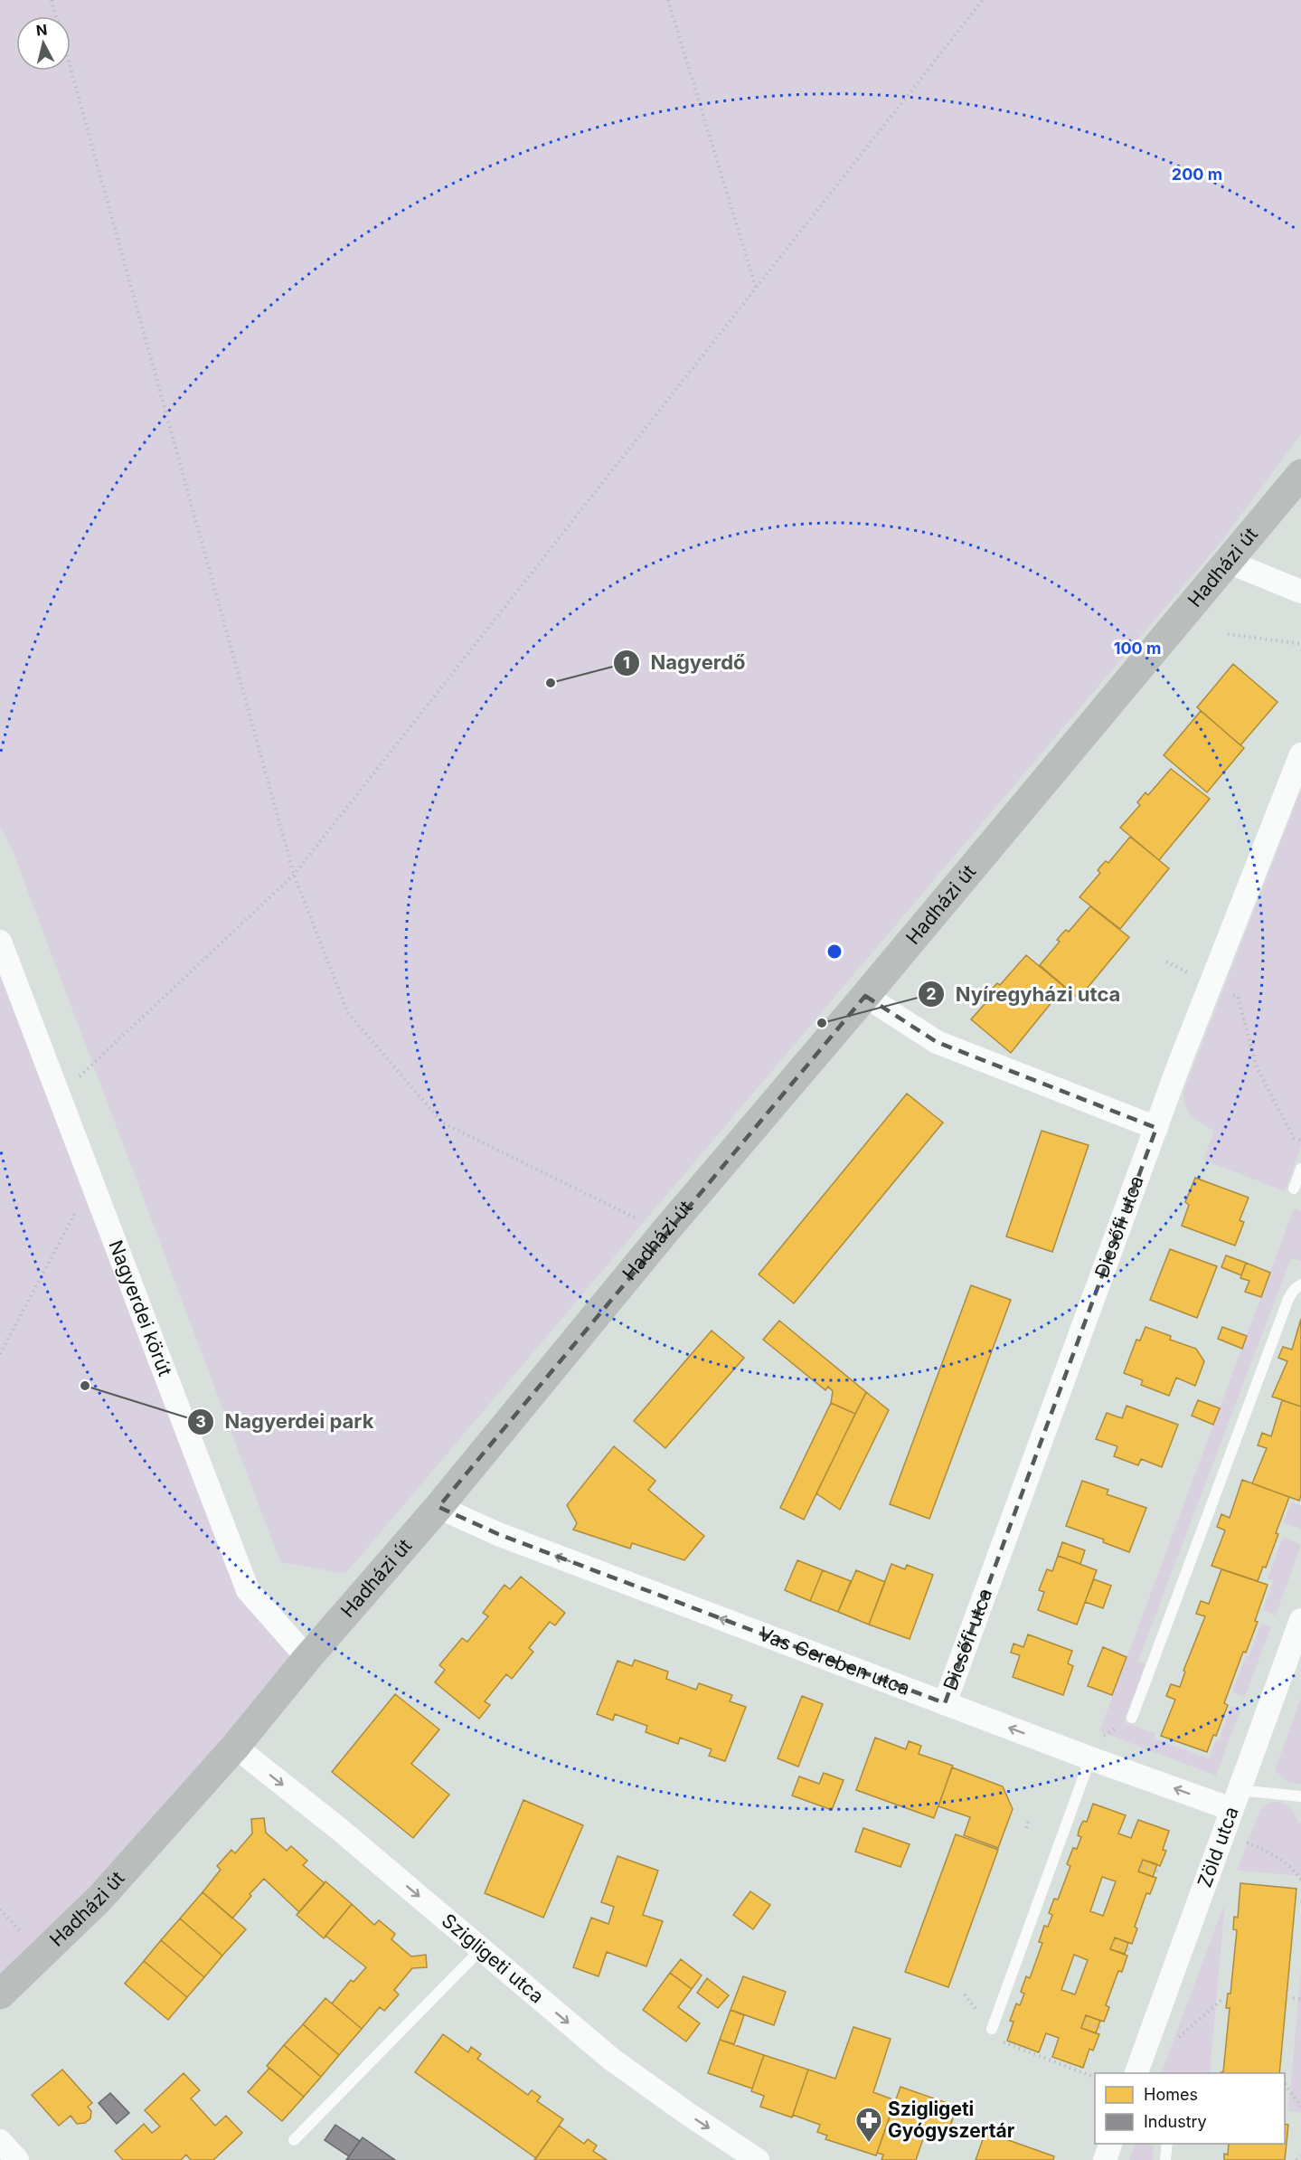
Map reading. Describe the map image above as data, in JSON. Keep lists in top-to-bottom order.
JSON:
{
  "streets": {
    "street": [
      "Hadházi út",
      "Dicsőfi utca",
      "Nagyerdei körút",
      "Vas Gereben utca",
      "Zöld utca",
      "Szigligeti utca"
    ]
  },
  "crossings": [
    ["Hadházi út", "Nagyerdei körút"],
    ["Hadházi út", "Vas Gereben utca"],
    ["Hadházi út", "Szigligeti utca"],
    ["Dicsőfi utca", "Vas Gereben utca"],
    ["Vas Gereben utca", "Zöld utca"]
  ],
  "one_way": ["Vas Gereben utca", "Szigligeti utca"],
  "places": {
    "other": ["Nagyerdő", "Nyíregyházi utca", "Nagyerdei park"],
    "pharmacy": ["Szigligeti Gyógyszertár"]
  },
  "legend": ["Homes", "Industry"],
  "north": "top",
  "rings": ["200 m", "100 m"]
}
